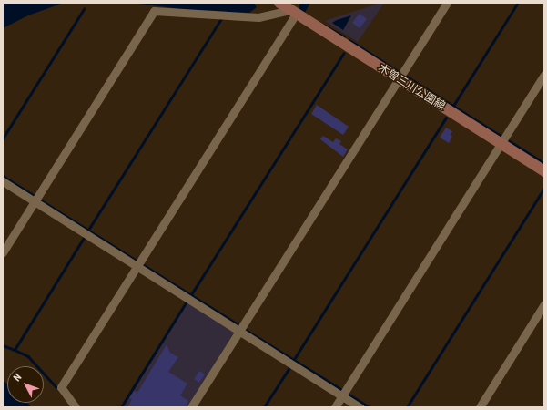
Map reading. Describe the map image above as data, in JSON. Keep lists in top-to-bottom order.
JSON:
{
  "streets": {
    "main road": ["木曽三川公園線"]
  },
  "north": "top left"
}
